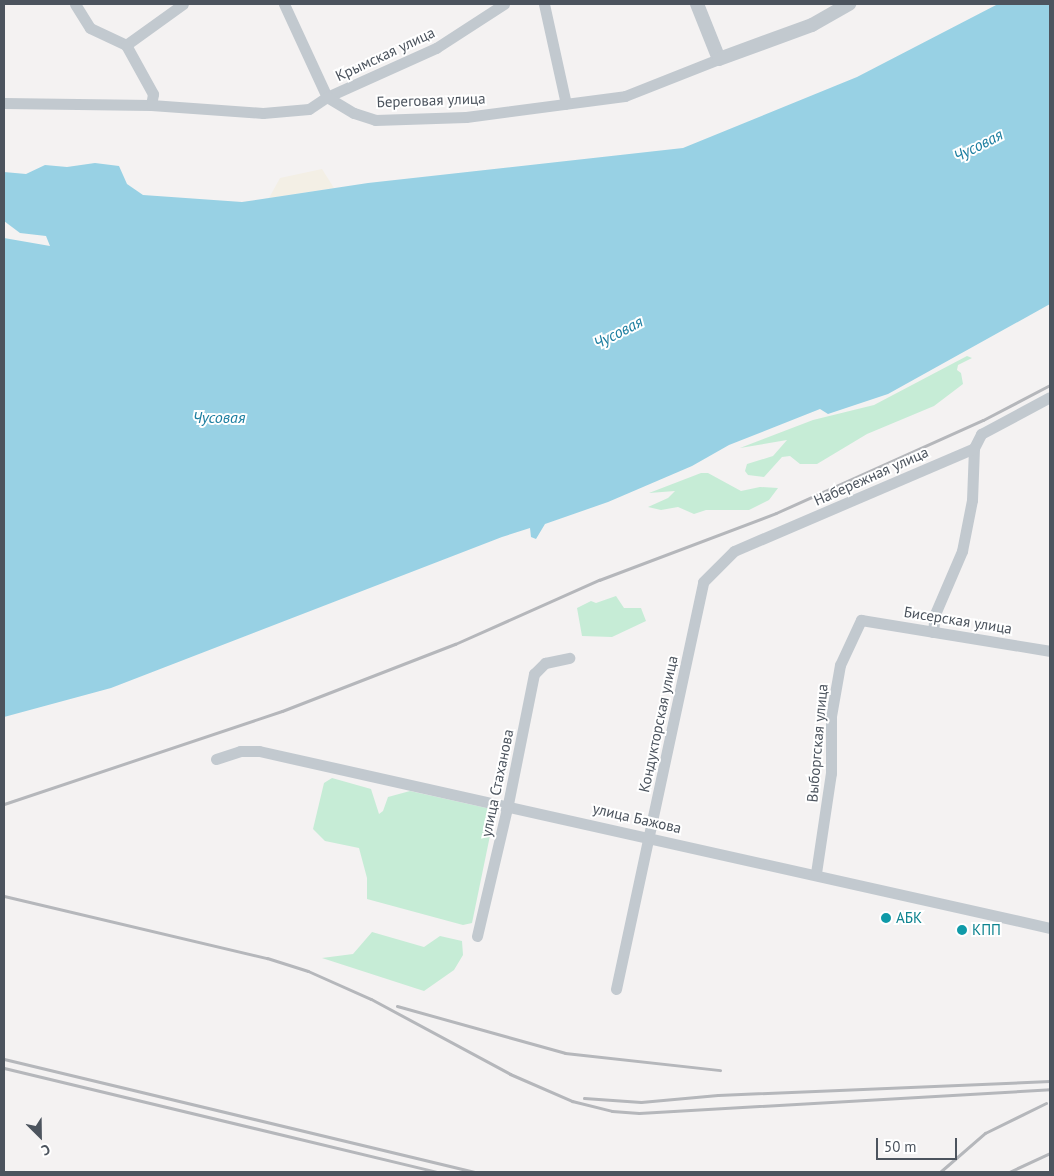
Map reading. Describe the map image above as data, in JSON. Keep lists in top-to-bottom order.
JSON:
{
  "streets": {
    "street": [
      "Крымская улица",
      "Береговая улица",
      "Набережная улица",
      "Бисерская улица",
      "Кондукторская улица",
      "Выборгская улица",
      "улица Стаханова",
      "улица Бажова"
    ]
  },
  "crossings": [
    ["Крымская улица", "Береговая улица"],
    ["Набережная улица", "Кондукторская улица"],
    ["Бисерская улица", "Выборгская улица"],
    ["Кондукторская улица", "улица Бажова"],
    ["Выборгская улица", "улица Бажова"],
    ["улица Стаханова", "улица Бажова"]
  ],
  "water": ["Чусовая"],
  "places": ["АБК", "КПП"],
  "scale_bar": "50 m",
  "north": "bottom right"
}
